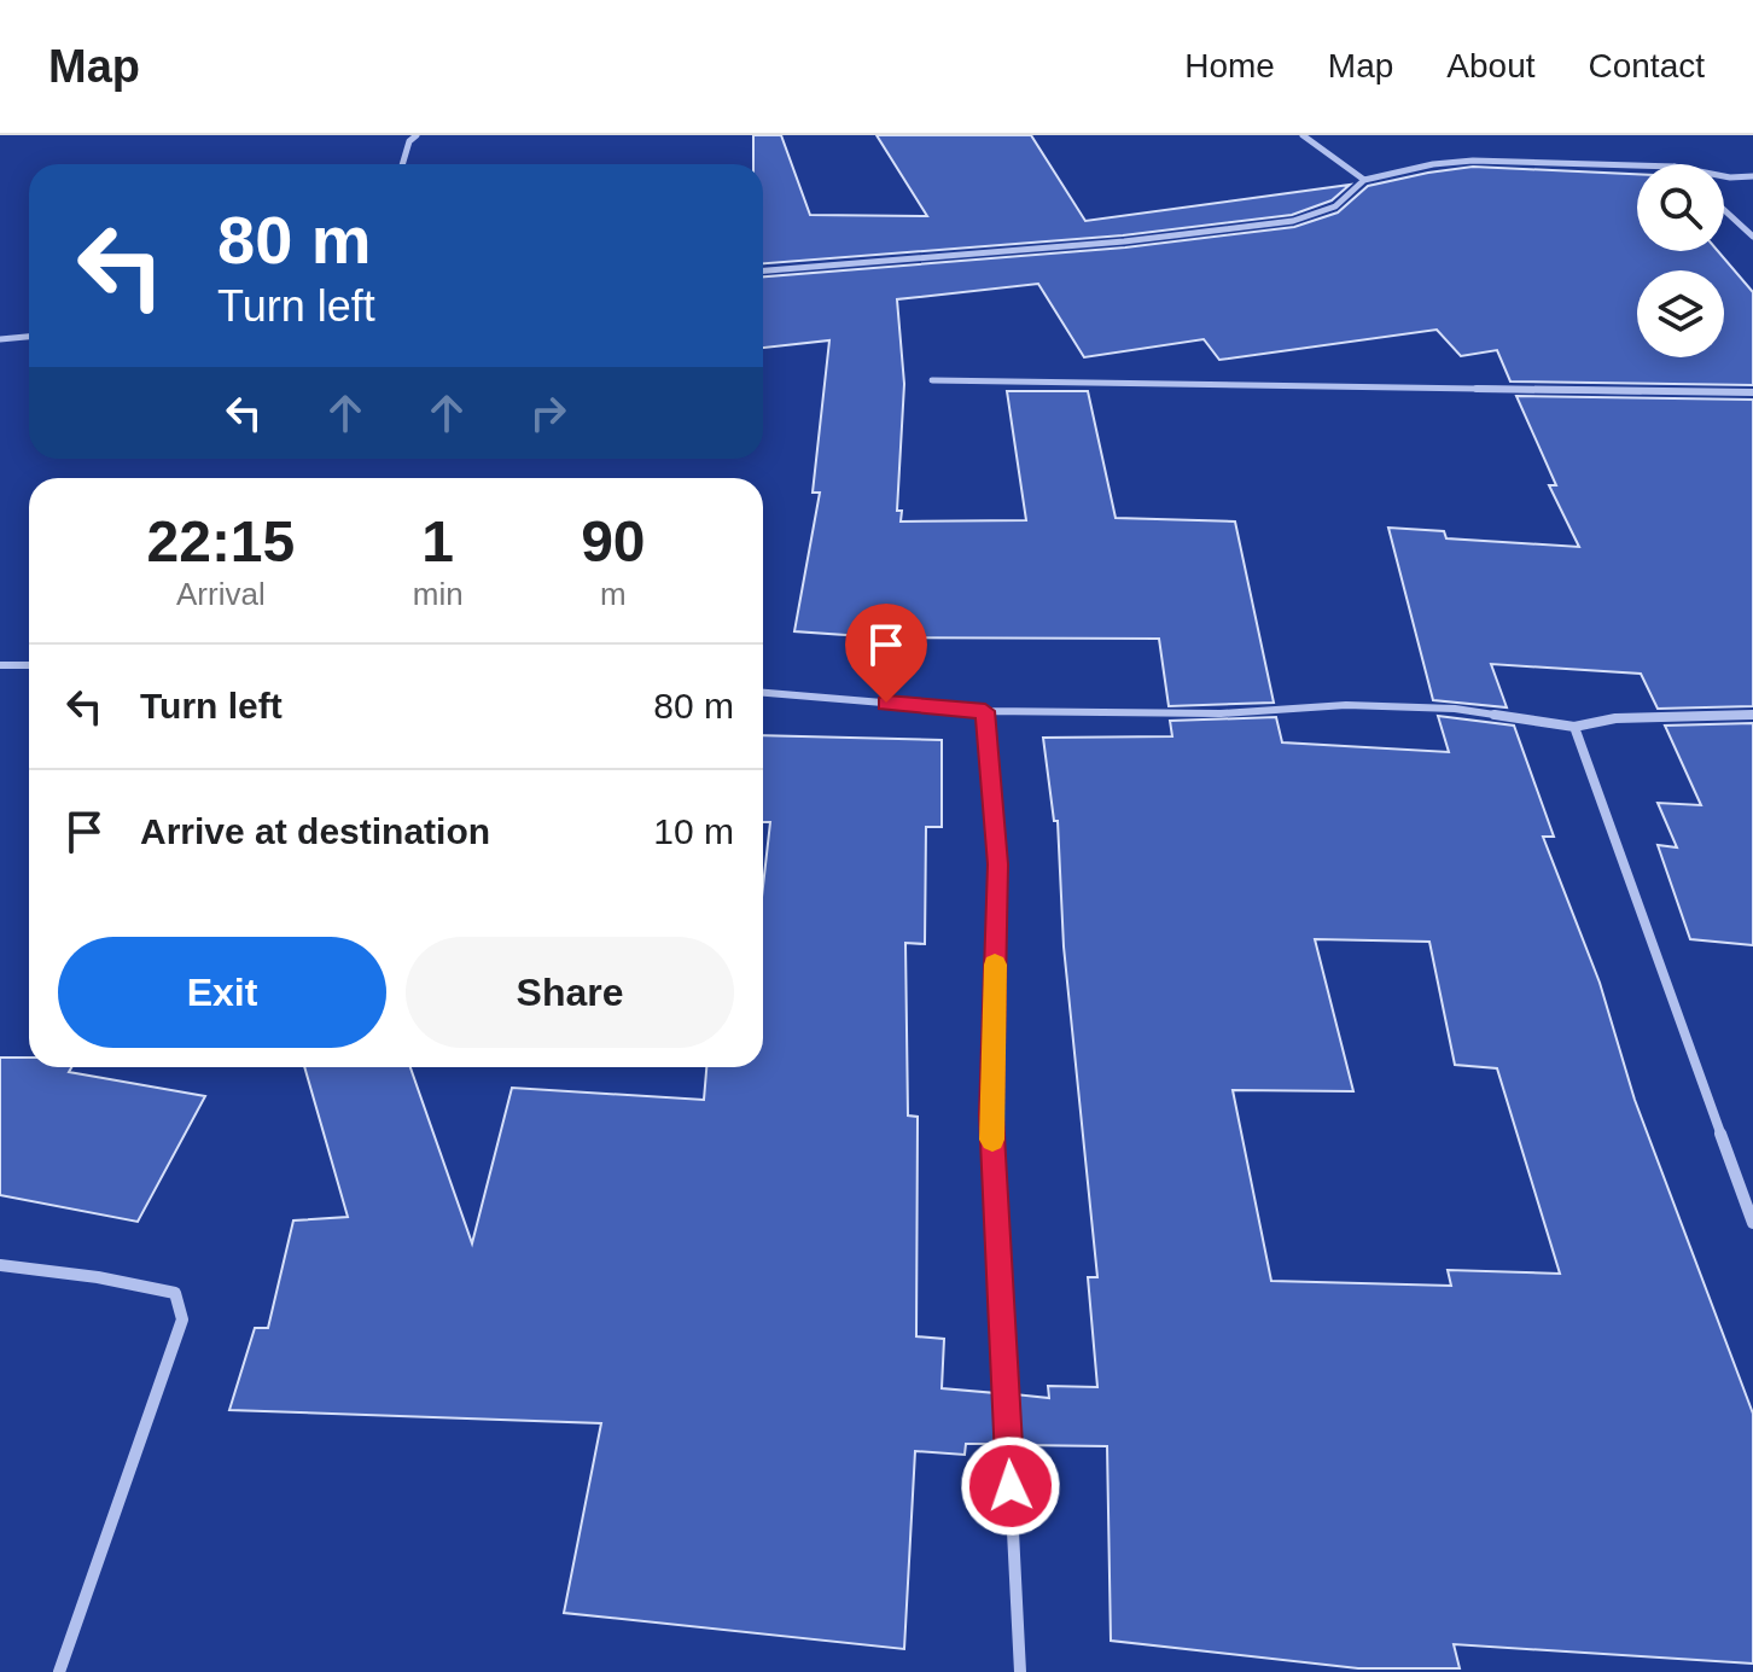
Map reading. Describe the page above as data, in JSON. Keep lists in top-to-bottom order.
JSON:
{
  "page": {
    "header": "Map",
    "nav": [
      "Home",
      "Map",
      "About",
      "Contact"
    ],
    "turn": ["80 m", "Turn left"],
    "eta": [
      "22:15",
      "Arrival",
      "1",
      "min",
      "90",
      "m"
    ],
    "list": [
      {
        "name": "Turn left",
        "value": "80 m"
      },
      {
        "name": "Arrive at destination",
        "value": "10 m"
      }
    ],
    "buttons": ["Exit", "Share"]
  }
}
